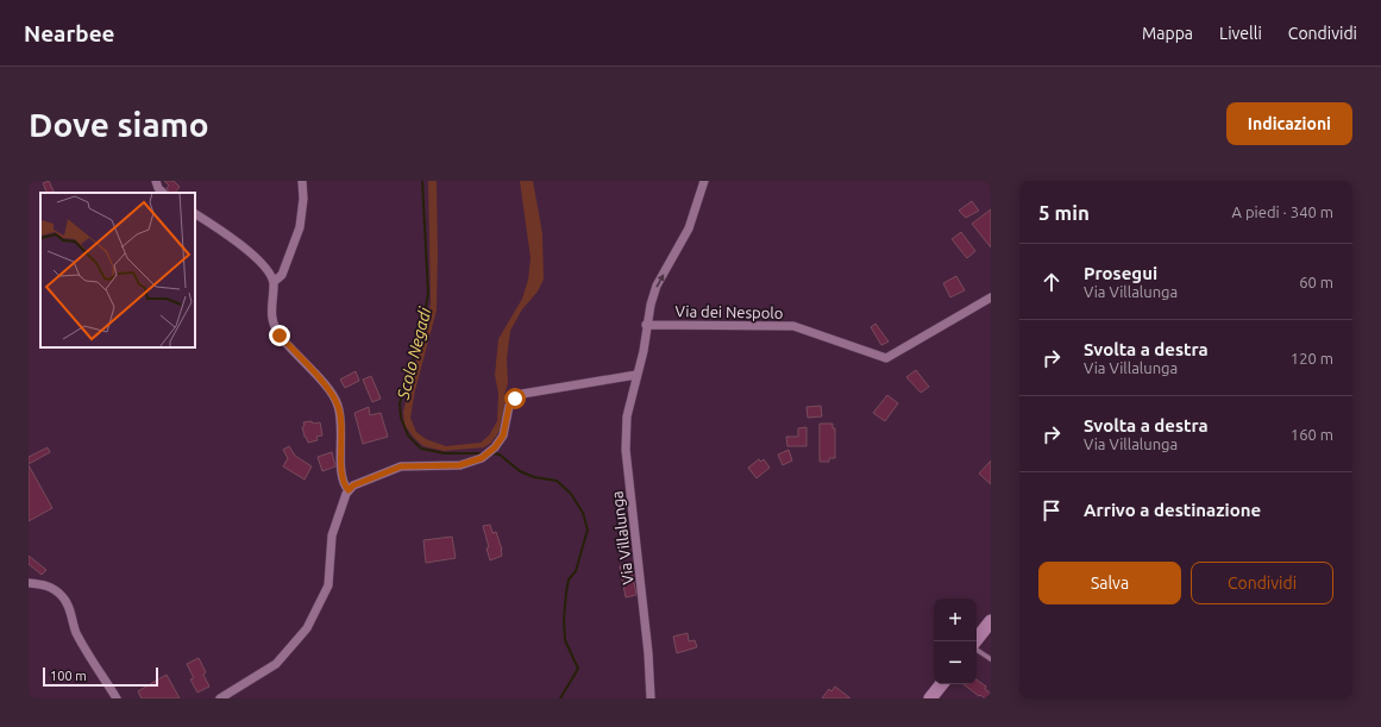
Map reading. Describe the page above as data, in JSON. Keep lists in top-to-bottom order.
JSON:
{
  "streets": {
    "street": ["Via dei Nespolo", "Via Villalunga"]
  },
  "crossings": [
    ["Via dei Nespolo", "Via Villalunga"]
  ],
  "water": ["Scolo Negadi"],
  "scale_bar": "100 m",
  "page": {
    "header": "Nearbee",
    "nav": ["Mappa", "Livelli", "Condividi"],
    "buttons": [
      "Indicazioni",
      ["Salva", "Condividi"]
    ],
    "title": "Dove siamo",
    "heading": ["5 min", "A piedi · 340 m"],
    "list": [
      ["Prosegui", "Via Villalunga", "60 m"],
      ["Svolta a destra", "Via Villalunga", "120 m"],
      ["Svolta a destra", "Via Villalunga", "160 m"],
      "Arrivo a destinazione"
    ],
    "map_buttons": ["+", "−"],
    "scale": "100 m"
  }
}
